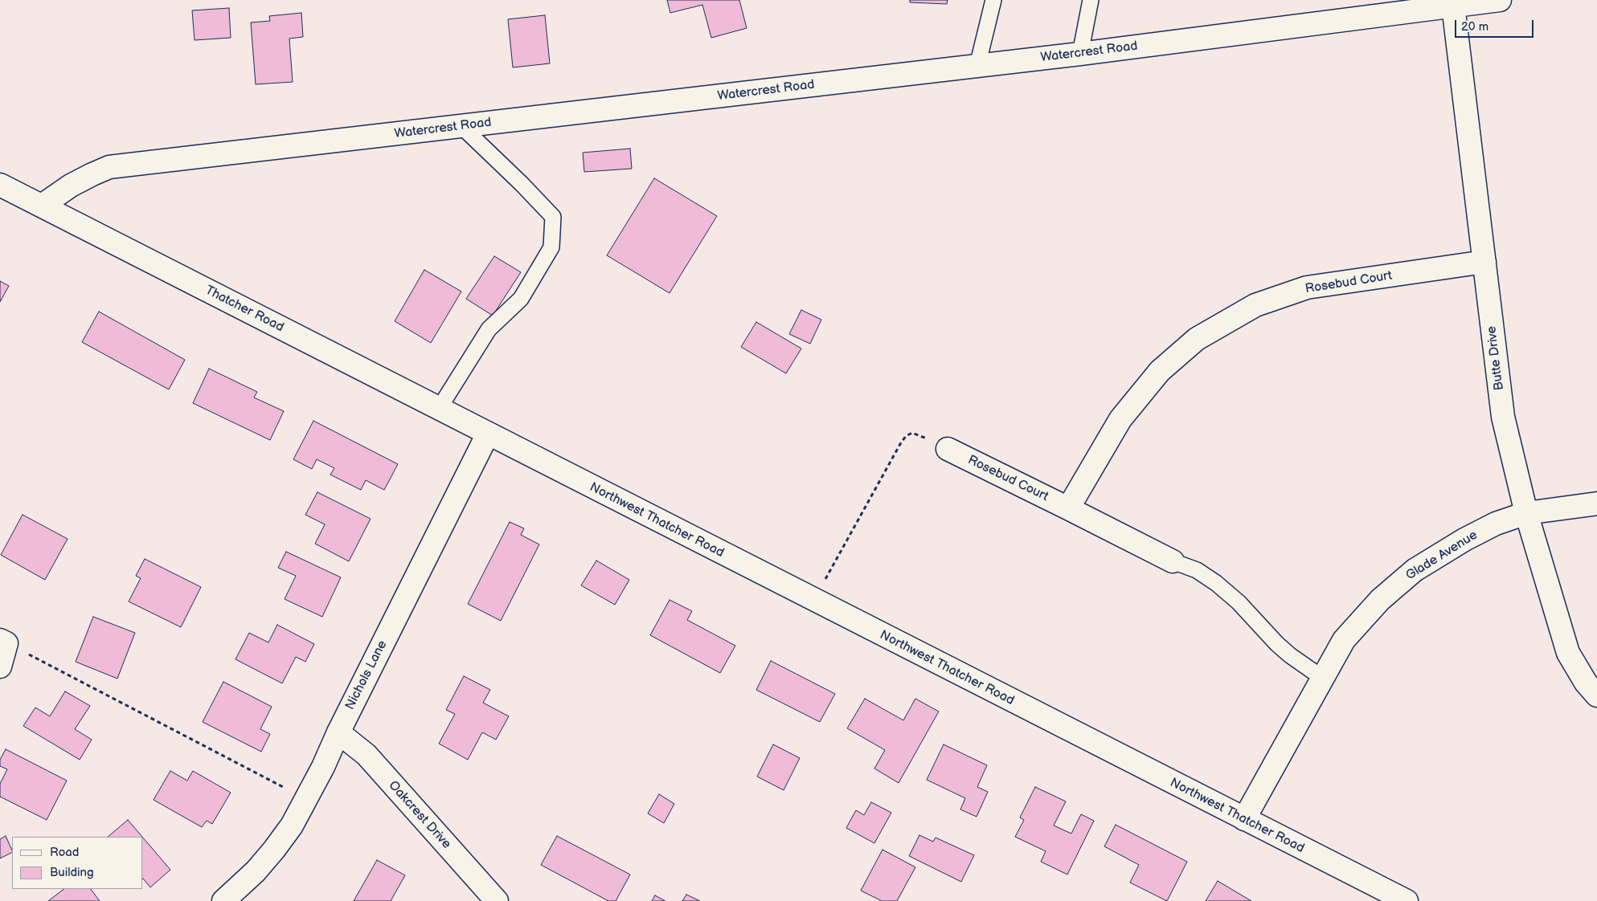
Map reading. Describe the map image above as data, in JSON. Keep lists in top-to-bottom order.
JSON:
{
  "streets": {
    "street": [
      "Watercrest Road",
      "Rosebud Court",
      "Thatcher Road",
      "Butte Drive",
      "Northwest Thatcher Road",
      "Glade Avenue",
      "Nichols Lane",
      "Oakcrest Drive"
    ]
  },
  "crossings": [
    ["Watercrest Road", "Thatcher Road"],
    ["Watercrest Road", "Butte Drive"],
    ["Rosebud Court", "Butte Drive"],
    ["Thatcher Road", "Northwest Thatcher Road"],
    ["Thatcher Road", "Nichols Lane"],
    ["Butte Drive", "Glade Avenue"],
    ["Northwest Thatcher Road", "Glade Avenue"],
    ["Northwest Thatcher Road", "Nichols Lane"],
    ["Nichols Lane", "Oakcrest Drive"]
  ],
  "legend": ["Road", "Building"],
  "scale_bar": "20 m"
}
